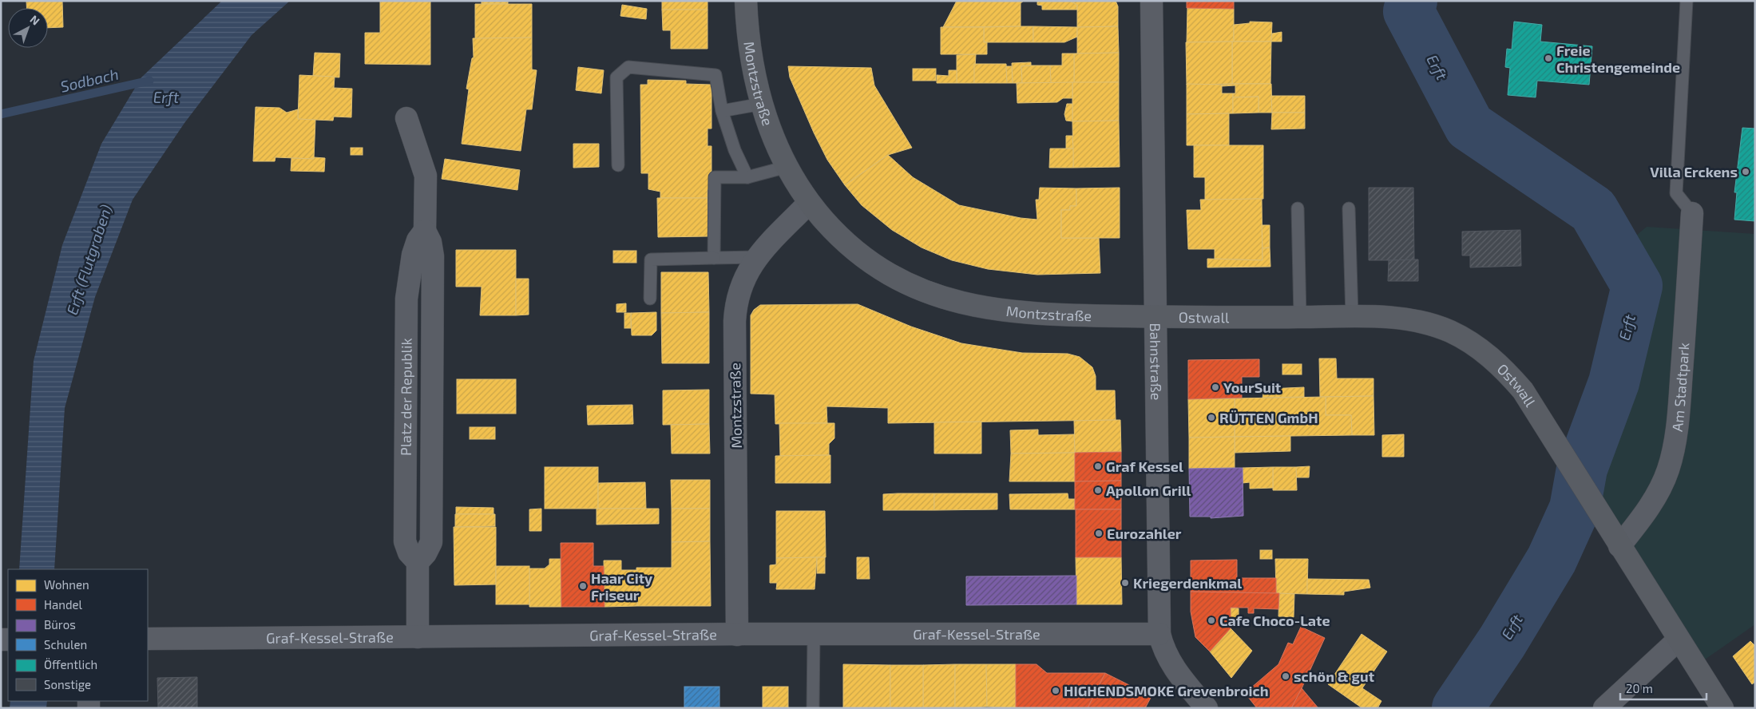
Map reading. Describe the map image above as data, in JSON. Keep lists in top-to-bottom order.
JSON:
{
  "streets": {
    "main road": ["Montzstraße", "Ostwall"],
    "street": [
      "Bahnstraße",
      "Am Stadtpark",
      "Platz der Republik",
      "Graf-Kessel-Straße"
    ]
  },
  "crossings": [
    ["Montzstraße", "Ostwall"],
    ["Montzstraße", "Bahnstraße"],
    ["Montzstraße", "Graf-Kessel-Straße"],
    ["Ostwall", "Bahnstraße"],
    ["Ostwall", "Am Stadtpark"],
    ["Bahnstraße", "Graf-Kessel-Straße"],
    ["Platz der Republik", "Graf-Kessel-Straße"]
  ],
  "water": ["Erft", "Sodbach", "Erft (Flutgraben)"],
  "places": [
    "Freie Christengemeinde",
    "Villa Erckens",
    "YourSuit",
    "RÜTTEN GmbH",
    "Graf Kessel",
    "Apollon Grill",
    "Eurozahler",
    "Kriegerdenkmal",
    "Haar City Friseur",
    "Cafe Choco-Late",
    "schön & gut",
    "HIGHENDSMOKE Grevenbroich"
  ],
  "legend": [
    "Wohnen",
    "Handel",
    "Büros",
    "Schulen",
    "Öffentlich",
    "Sonstige"
  ],
  "scale_bar": "20 m",
  "north": "top right"
}
